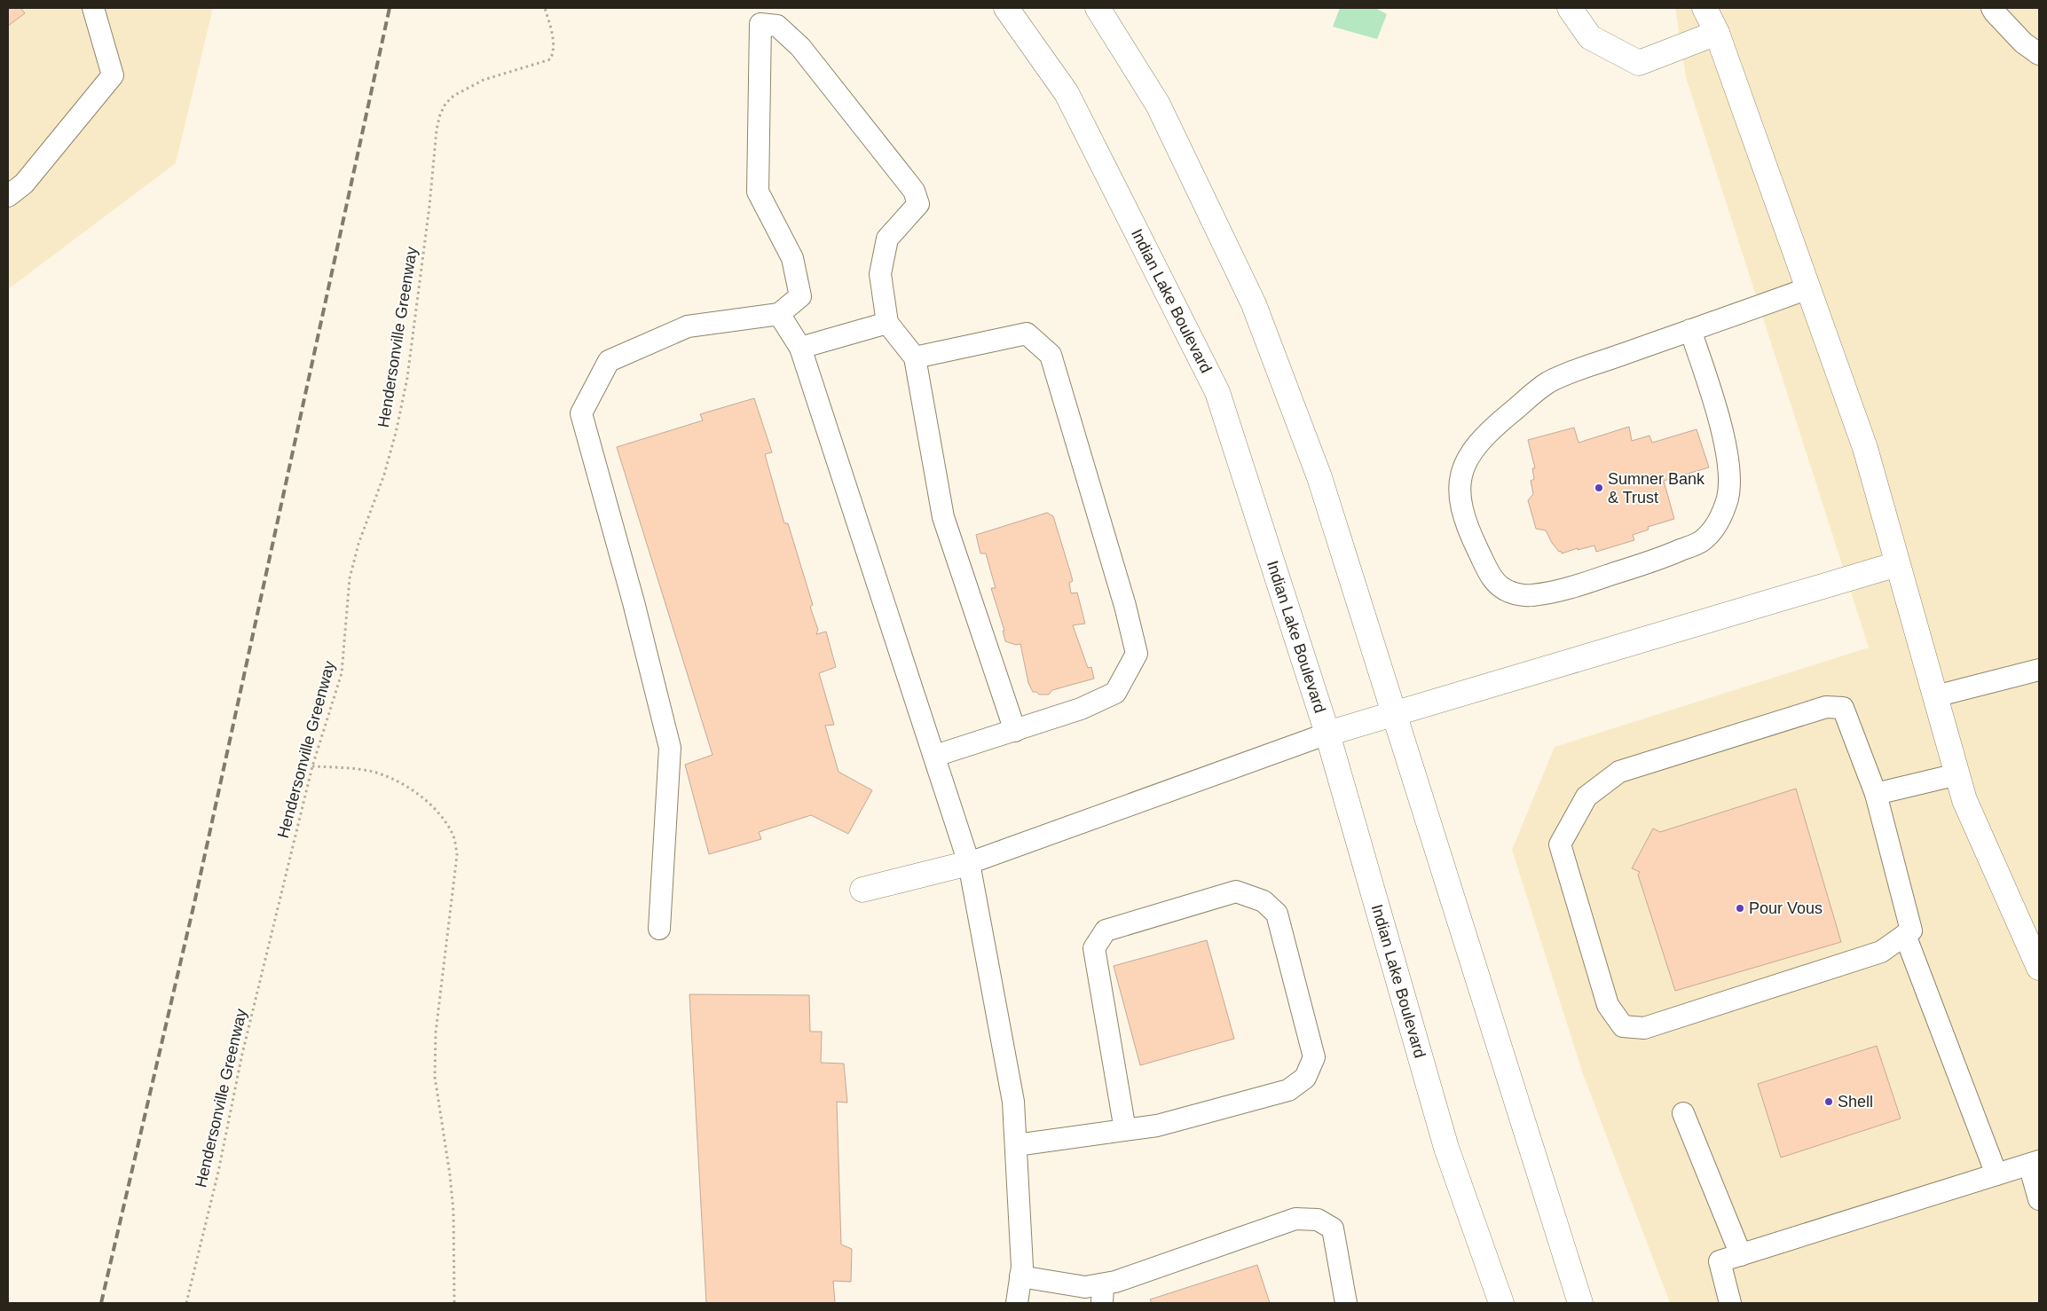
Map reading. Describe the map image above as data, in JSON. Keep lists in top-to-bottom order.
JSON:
{
  "streets": {
    "main road": ["Indian Lake Boulevard"],
    "path": ["Hendersonville Greenway"]
  },
  "places": ["Sumner Bank & Trust", "Pour Vous", "Shell"]
}
